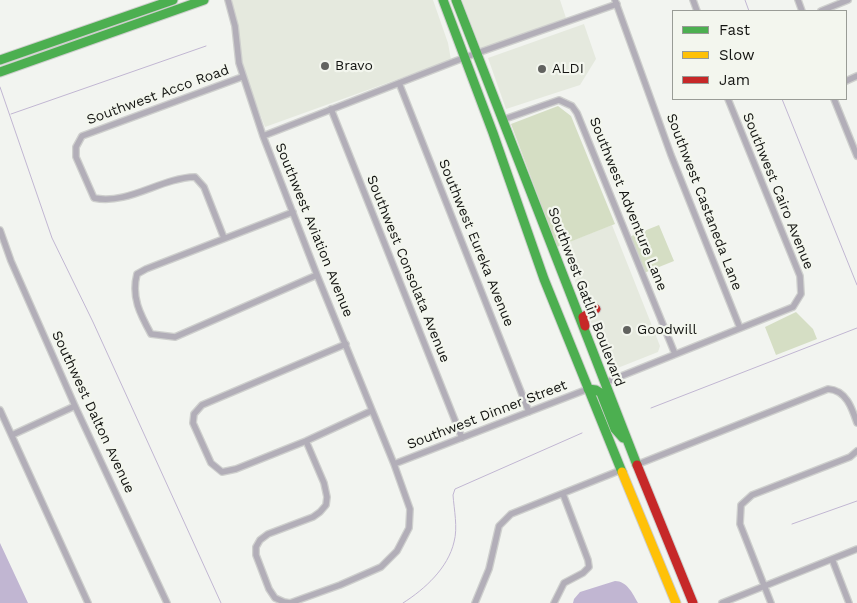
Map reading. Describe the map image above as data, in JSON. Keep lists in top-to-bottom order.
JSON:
{
  "streets": {
    "main road": ["Southwest Gatlin Boulevard"],
    "street": [
      "Southwest Acco Road",
      "Southwest Cairo Avenue",
      "Southwest Castaneda Lane",
      "Southwest Adventure Lane",
      "Southwest Aviation Avenue",
      "Southwest Eureka Avenue",
      "Southwest Consolata Avenue",
      "Southwest Dalton Avenue",
      "Southwest Dinner Street"
    ]
  },
  "crossings": [
    ["Southwest Acco Road", "Southwest Aviation Avenue"],
    ["Southwest Cairo Avenue", "Southwest Castaneda Lane"],
    ["Southwest Adventure Lane", "Southwest Gatlin Boulevard"],
    ["Southwest Aviation Avenue", "Southwest Dinner Street"],
    ["Southwest Eureka Avenue", "Southwest Dinner Street"],
    ["Southwest Consolata Avenue", "Southwest Dinner Street"]
  ],
  "places": ["Bravo", "ALDI", "Goodwill"],
  "legend": ["Fast", "Slow", "Jam"]
}
